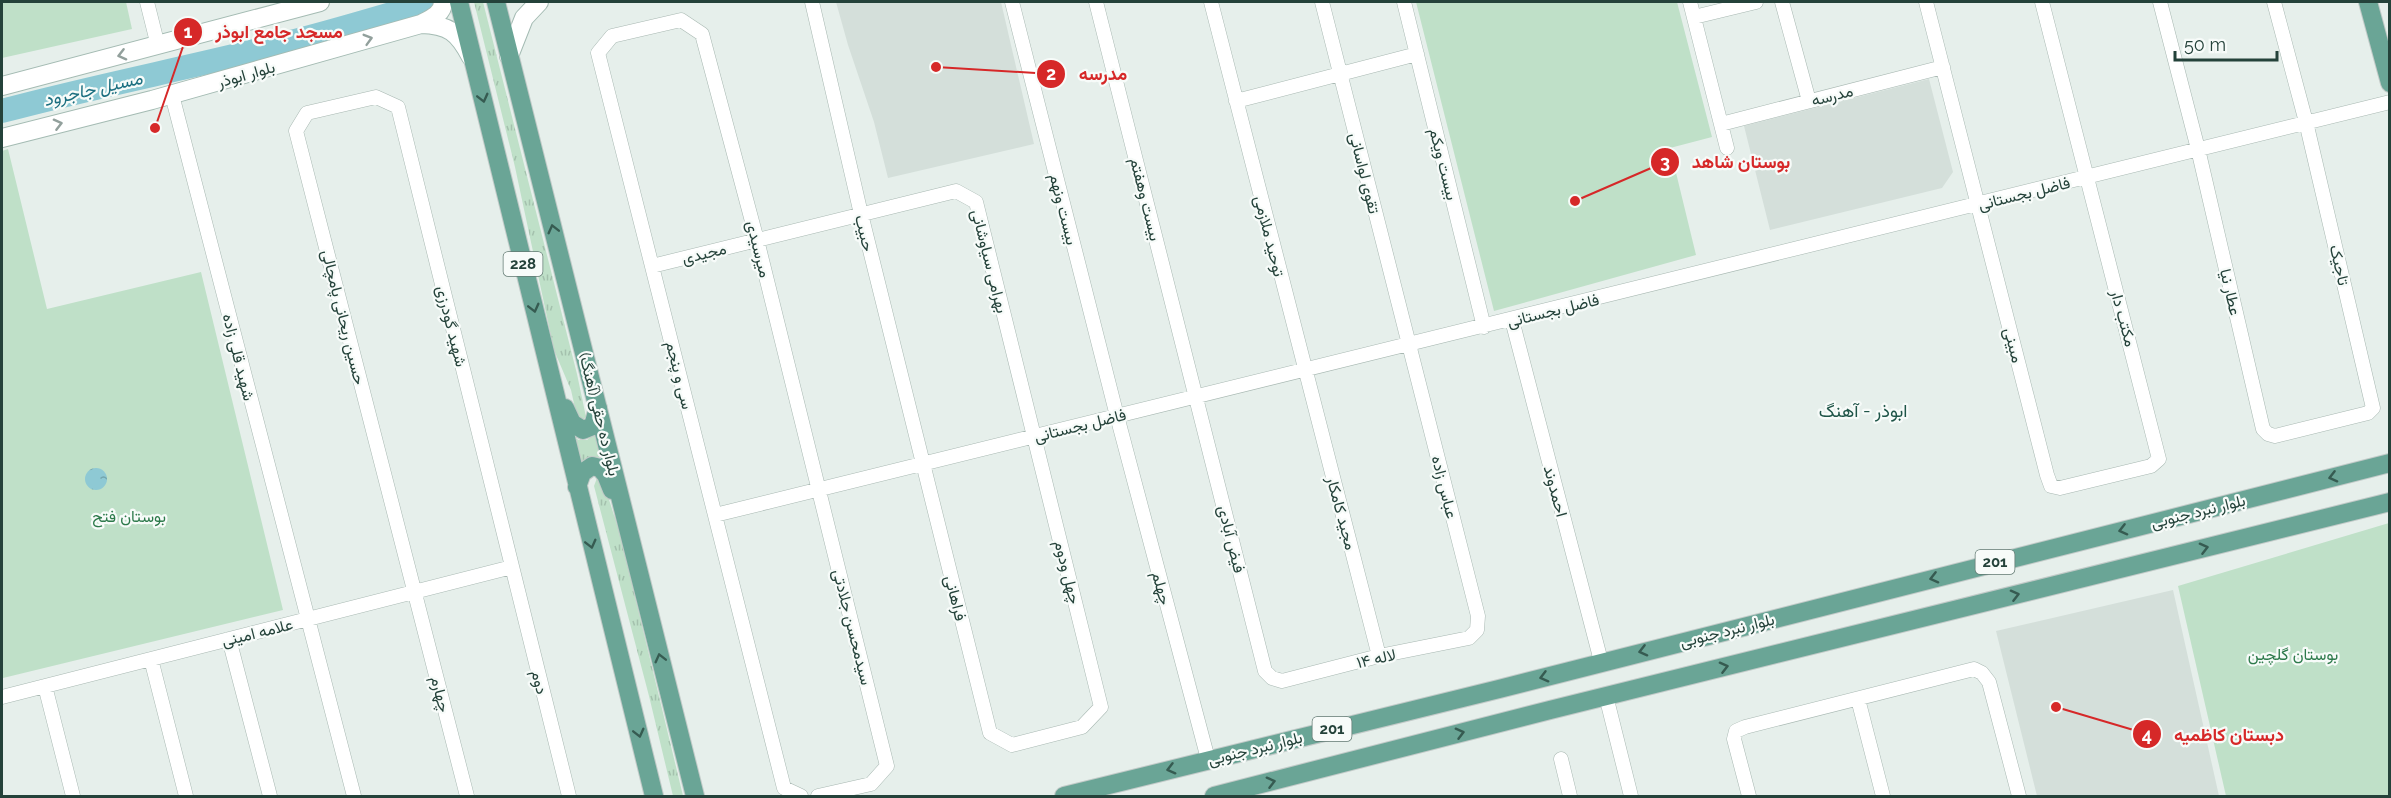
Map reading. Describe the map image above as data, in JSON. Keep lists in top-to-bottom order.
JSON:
{
  "streets": {
    "main road": [
      "بلوار ابوذر",
      "228",
      "بلوار ده حقی (آهنگ)",
      "بلوار نبرد جنوبی",
      "201"
    ],
    "street": [
      "مدرسه",
      "بیست ویکم",
      "تقوی لواسانی",
      "فاضل بجستانی",
      "بیست وهفتم",
      "بیست ونهم",
      "حبیب",
      "توحید ملازمی",
      "میرسیدی",
      "مجیدی",
      "بهرامی سیاوشانی",
      "تاجیک",
      "عطار نیا",
      "حسین ریحانی پامچالی",
      "مکتب دار",
      "شهید گودرزی",
      "مبینی",
      "شهید قلی زاده",
      "سی و پنجم",
      "عباس زاده",
      "احمدوند",
      "مجید کامکار",
      "فیض آبادی",
      "چهل ودوم",
      "چهلم",
      "فراهانی",
      "سیدمحسن جلادتی",
      "علامه امینی",
      "لاله ۱۴",
      "دوم",
      "چهارم"
    ]
  },
  "crossings": [
    ["بلوار ابوذر", "228"],
    ["بلوار ابوذر", "شهید قلی زاده"],
    ["مدرسه", "مبینی"],
    ["بیست ویکم", "فاضل بجستانی"],
    ["تقوی لواسانی", "فاضل بجستانی"],
    ["تقوی لواسانی", "عباس زاده"],
    ["فاضل بجستانی", "بیست وهفتم"],
    ["فاضل بجستانی", "بیست ونهم"],
    ["فاضل بجستانی", "حبیب"],
    ["فاضل بجستانی", "توحید ملازمی"],
    ["فاضل بجستانی", "میرسیدی"],
    ["فاضل بجستانی", "بهرامی سیاوشانی"],
    ["فاضل بجستانی", "تاجیک"],
    ["فاضل بجستانی", "عطار نیا"],
    ["فاضل بجستانی", "مکتب دار"],
    ["فاضل بجستانی", "مبینی"],
    ["فاضل بجستانی", "سی و پنجم"],
    ["فاضل بجستانی", "عباس زاده"],
    ["فاضل بجستانی", "احمدوند"],
    ["فاضل بجستانی", "مجید کامکار"],
    ["فاضل بجستانی", "فیض آبادی"],
    ["فاضل بجستانی", "چهل ودوم"],
    ["فاضل بجستانی", "چهلم"],
    ["فاضل بجستانی", "فراهانی"],
    ["فاضل بجستانی", "سیدمحسن جلادتی"],
    ["بیست وهفتم", "فیض آبادی"],
    ["بیست ونهم", "چهلم"],
    ["حبیب", "مجیدی"],
    ["حبیب", "بهرامی سیاوشانی"],
    ["حبیب", "فراهانی"],
    ["توحید ملازمی", "مجید کامکار"],
    ["میرسیدی", "مجیدی"],
    ["میرسیدی", "سی و پنجم"],
    ["میرسیدی", "سیدمحسن جلادتی"],
    ["مجیدی", "بهرامی سیاوشانی"],
    ["مجیدی", "سی و پنجم"],
    ["بهرامی سیاوشانی", "چهل ودوم"],
    ["تاجیک", "عطار نیا"],
    ["حسین ریحانی پامچالی", "شهید گودرزی"],
    ["حسین ریحانی پامچالی", "علامه امینی"],
    ["حسین ریحانی پامچالی", "چهارم"],
    ["مکتب دار", "مبینی"],
    ["شهید گودرزی", "علامه امینی"],
    ["شهید گودرزی", "دوم"],
    ["شهید قلی زاده", "علامه امینی"],
    ["عباس زاده", "لاله ۱۴"],
    ["احمدوند", "بلوار نبرد جنوبی"],
    ["بلوار نبرد جنوبی", "چهلم"],
    ["مجید کامکار", "لاله ۱۴"],
    ["فیض آبادی", "لاله ۱۴"],
    ["چهل ودوم", "فراهانی"],
    ["علامه امینی", "دوم"],
    ["علامه امینی", "چهارم"]
  ],
  "districts": ["ابوذر - آهنگ"],
  "water": ["مسیل جاجرود"],
  "parks": ["بوستان فتح", "بوستان گلچین"],
  "places": [
    "مدرسه",
    "مسجد جامع ابوذر",
    "بوستان شاهد",
    "دبستان کاظمیه"
  ],
  "scale_bar": "50 m"
}
